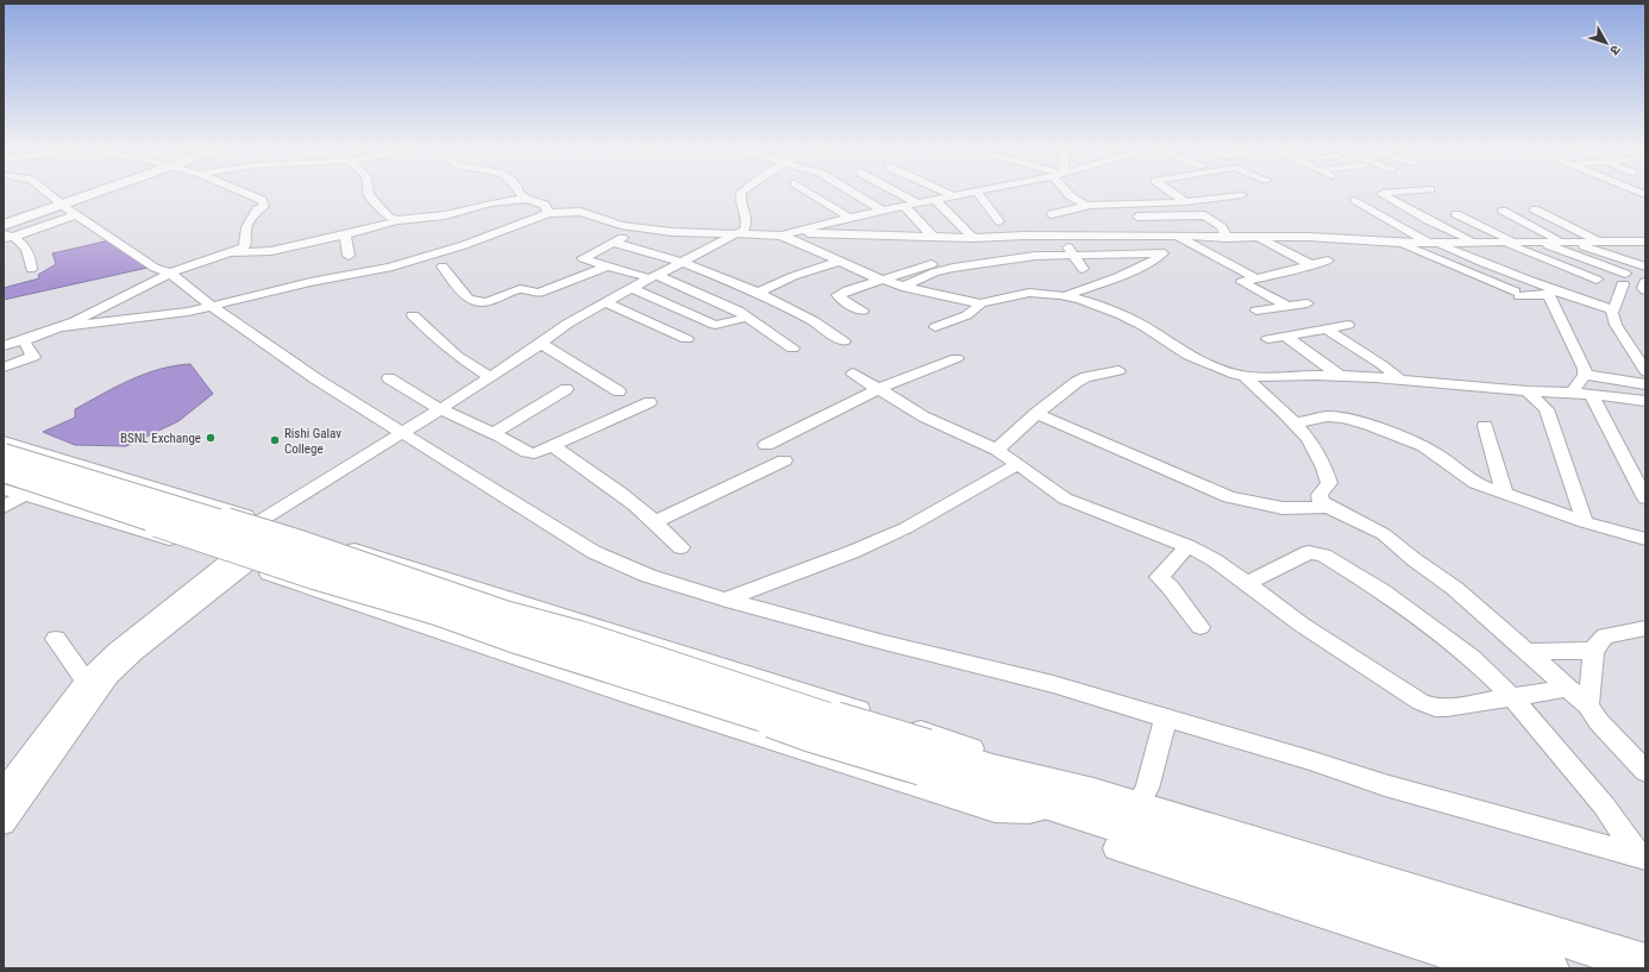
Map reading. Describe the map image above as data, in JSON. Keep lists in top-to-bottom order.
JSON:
{
  "places": ["BSNL Exchange", "Rishi Galav College"],
  "north": "bottom right"
}
